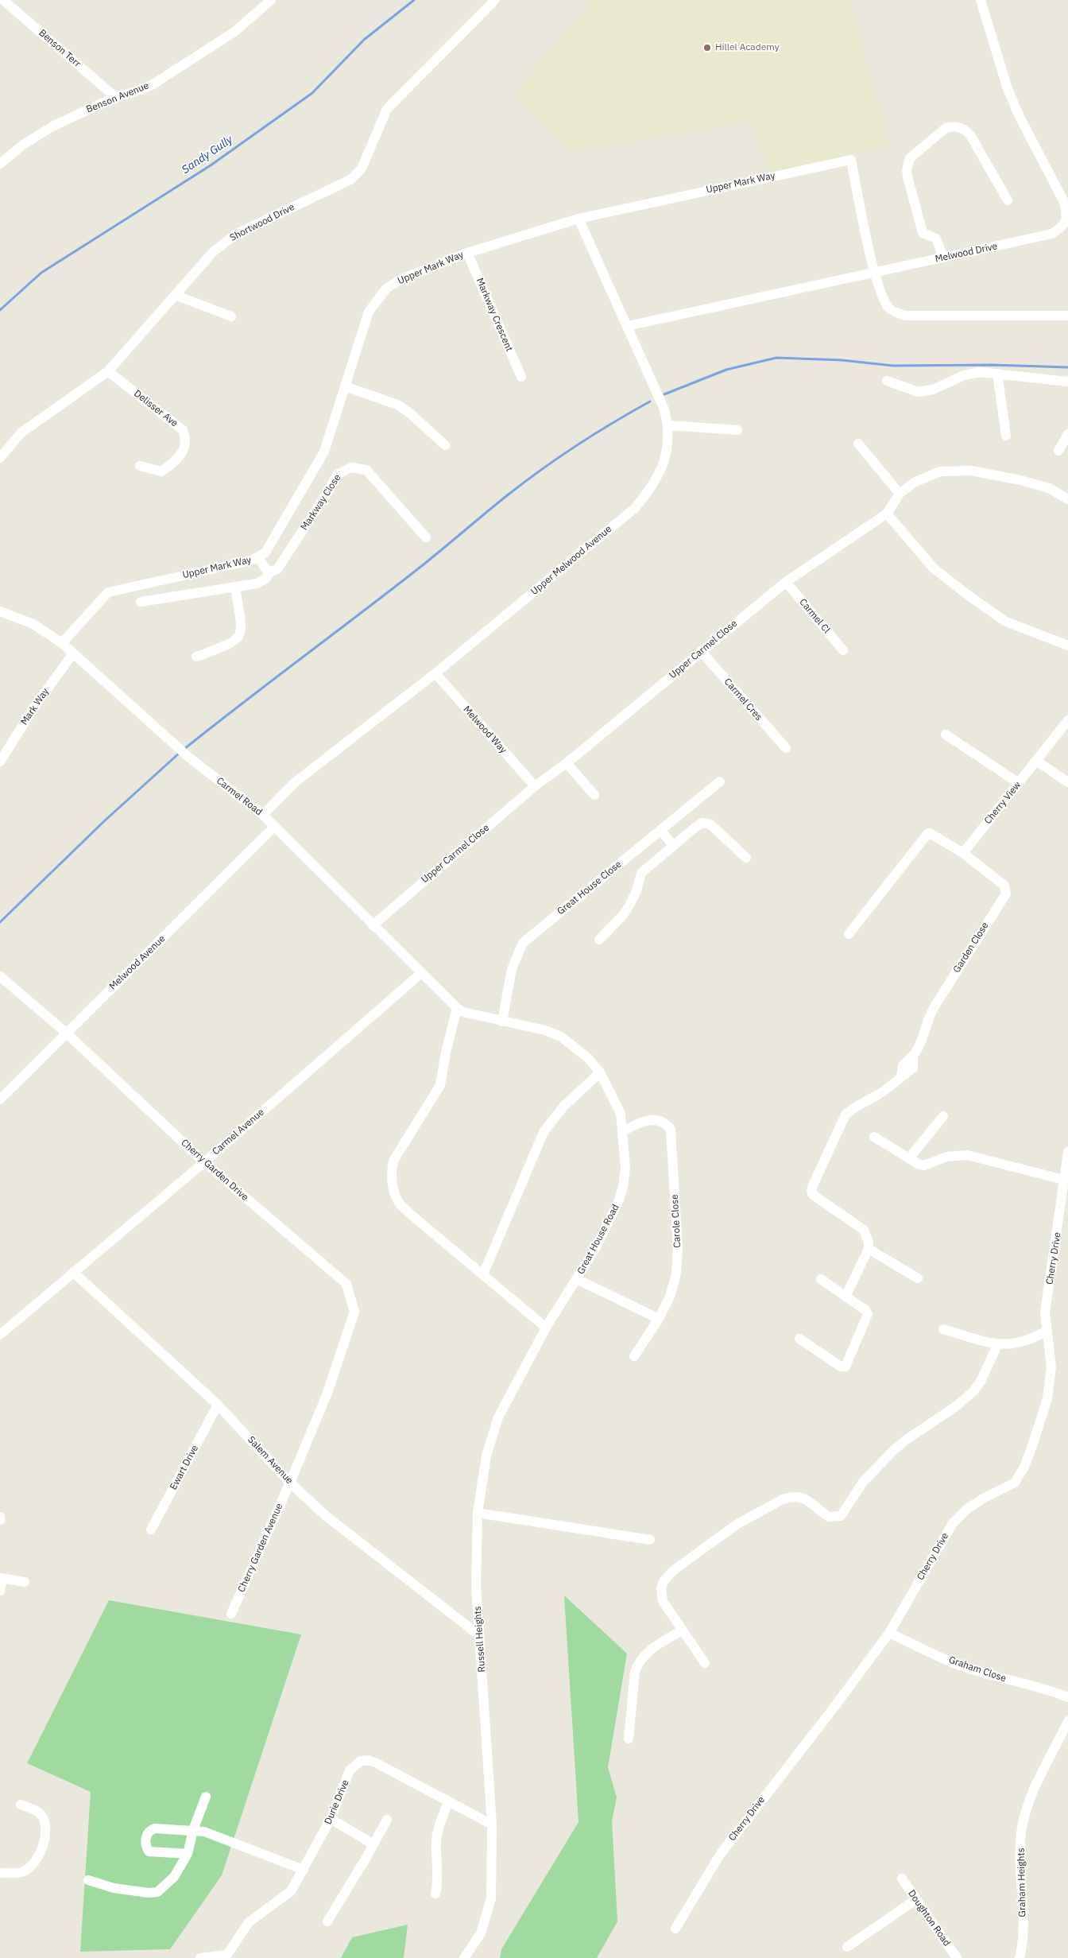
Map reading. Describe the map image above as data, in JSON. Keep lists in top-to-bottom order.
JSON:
{
  "streets": {
    "street": [
      "Benson Terr",
      "Benson Avenue",
      "Upper Mark Way",
      "Shortwood Drive",
      "Melwood Drive",
      "Markway Crescent",
      "Delisser Ave",
      "Markway Close",
      "Upper Melwood Avenue",
      "Carmel Cl",
      "Upper Carmel Close",
      "Carmel Cres",
      "Mark Way",
      "Melwood Way",
      "Carmel Road",
      "Cherry View",
      "Great House Close",
      "Garden Close",
      "Melwood Avenue",
      "Carmel Avenue",
      "Cherry Garden Drive",
      "Carole Close",
      "Great House Road",
      "Cherry Drive",
      "Salem Avenue",
      "Ewart Drive",
      "Cherry Garden Avenue",
      "Russell Heights",
      "Graham Close",
      "Durie Drive",
      "Graham Heights",
      "Doughton Road"
    ]
  },
  "crossings": [
    ["Benson Terr", "Benson Avenue"],
    ["Upper Mark Way", "Melwood Drive"],
    ["Upper Mark Way", "Markway Crescent"],
    ["Upper Mark Way", "Upper Melwood Avenue"],
    ["Upper Mark Way", "Carmel Road"],
    ["Shortwood Drive", "Delisser Ave"],
    ["Melwood Drive", "Upper Melwood Avenue"],
    ["Upper Melwood Avenue", "Melwood Way"],
    ["Upper Melwood Avenue", "Carmel Road"],
    ["Carmel Cl", "Upper Carmel Close"],
    ["Upper Carmel Close", "Carmel Cres"],
    ["Upper Carmel Close", "Melwood Way"],
    ["Upper Carmel Close", "Carmel Road"],
    ["Mark Way", "Carmel Road"],
    ["Carmel Road", "Melwood Avenue"],
    ["Carmel Road", "Carmel Avenue"],
    ["Carmel Road", "Great House Road"],
    ["Cherry View", "Garden Close"],
    ["Great House Close", "Great House Road"],
    ["Melwood Avenue", "Cherry Garden Drive"],
    ["Carmel Avenue", "Cherry Garden Drive"],
    ["Carmel Avenue", "Salem Avenue"],
    ["Cherry Garden Drive", "Salem Avenue"],
    ["Cherry Garden Drive", "Cherry Garden Avenue"],
    ["Carole Close", "Great House Road"],
    ["Great House Road", "Russell Heights"],
    ["Cherry Drive", "Graham Close"],
    ["Salem Avenue", "Ewart Drive"],
    ["Salem Avenue", "Cherry Garden Avenue"],
    ["Salem Avenue", "Russell Heights"],
    ["Russell Heights", "Durie Drive"]
  ],
  "water": ["Sandy Gully"],
  "places": ["Hillel Academy"]
}
